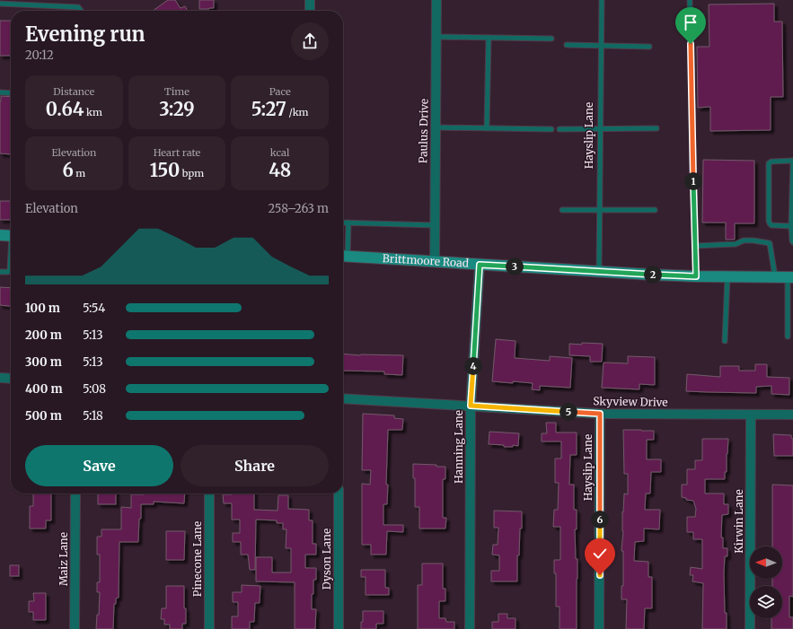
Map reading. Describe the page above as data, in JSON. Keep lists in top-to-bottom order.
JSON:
{
  "streets": {
    "main road": ["Brittmoore Road"],
    "street": [
      "Paulus Drive",
      "Hayslip Lane",
      "Skyview Drive",
      "Hanning Lane",
      "Kirwin Lane",
      "Maiz Lane",
      "Pinecone Lane",
      "Dyson Lane"
    ]
  },
  "crossings": [
    ["Paulus Drive", "Brittmoore Road"],
    ["Hayslip Lane", "Brittmoore Road"],
    ["Hayslip Lane", "Skyview Drive"],
    ["Brittmoore Road", "Hanning Lane"],
    ["Skyview Drive", "Hanning Lane"],
    ["Skyview Drive", "Kirwin Lane"]
  ],
  "north": "left",
  "page": {
    "heading": ["Evening run", "20:12"],
    "stats": [
      ["Distance", "0.64 km"],
      ["Time", "3:29"],
      ["Pace", "5:27 /km"],
      ["Elevation", "6 m"],
      ["Heart rate", "150 bpm"],
      ["kcal", "48"]
    ],
    "pins": [
      "1",
      "3",
      "2",
      "4",
      "5",
      "6"
    ],
    "chart": ["Elevation", "258–263 m"],
    "list": [
      {
        "name": "100 m",
        "note": "5:54"
      },
      {
        "name": "200 m",
        "note": "5:13"
      },
      {
        "name": "300 m",
        "note": "5:13"
      },
      {
        "name": "400 m",
        "note": "5:08"
      },
      {
        "name": "500 m",
        "note": "5:18"
      }
    ],
    "buttons": ["Save", "Share"]
  }
}
